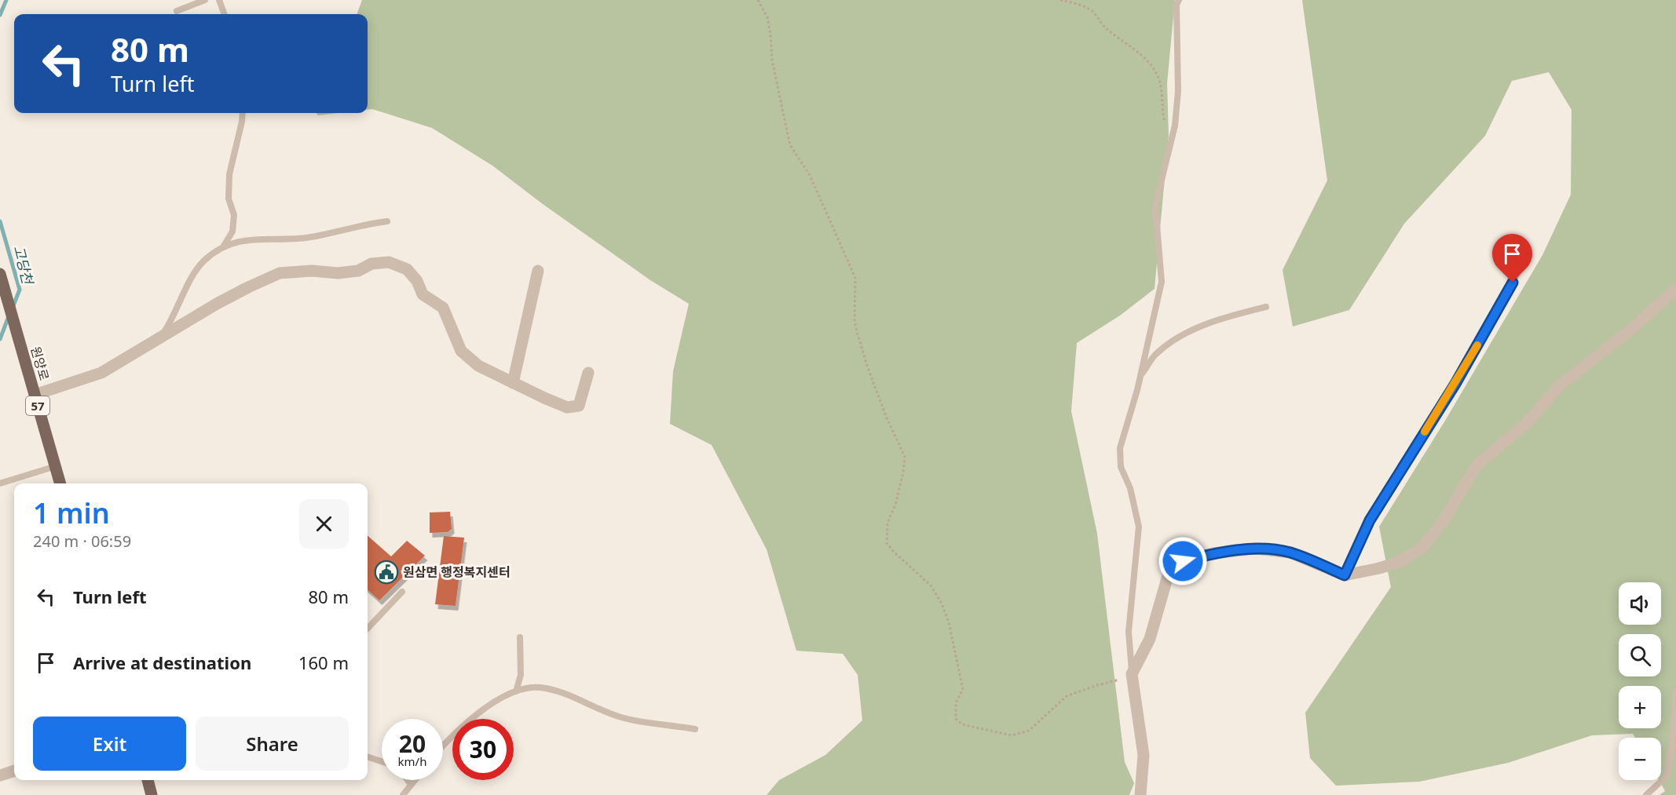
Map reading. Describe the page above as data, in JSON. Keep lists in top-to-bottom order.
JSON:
{
  "streets": {
    "main road": ["원양로", "57"]
  },
  "water": ["고당천"],
  "places": {
    "public building": ["원삼면 행정복지센터"]
  },
  "page": {
    "turn": ["80 m", "Turn left"],
    "heading": ["1 min", "240 m · 06:59"],
    "list": [
      {
        "name": "Turn left",
        "value": "80 m"
      },
      {
        "name": "Arrive at destination",
        "value": "160 m"
      }
    ],
    "map_buttons": ["+", "−"],
    "buttons": ["Exit", "Share"],
    "speed": "20 km/h",
    "limit": "30"
  }
}
